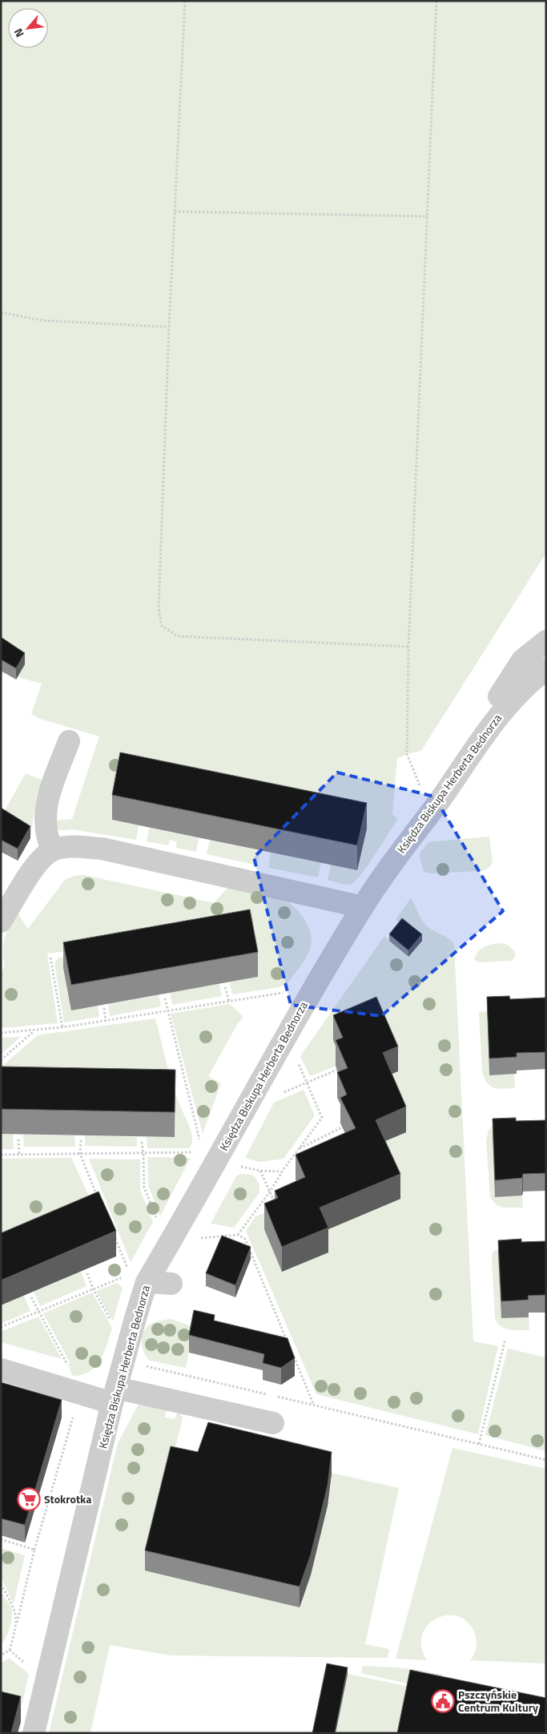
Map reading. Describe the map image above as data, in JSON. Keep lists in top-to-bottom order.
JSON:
{
  "streets": {
    "street": ["Księdza Biskupa Herberta Bednorza"]
  },
  "places": {
    "supermarket": ["Stokrotka"],
    "public building": ["Pszczyńskie Centrum Kultury"]
  },
  "north": "bottom left"
}
